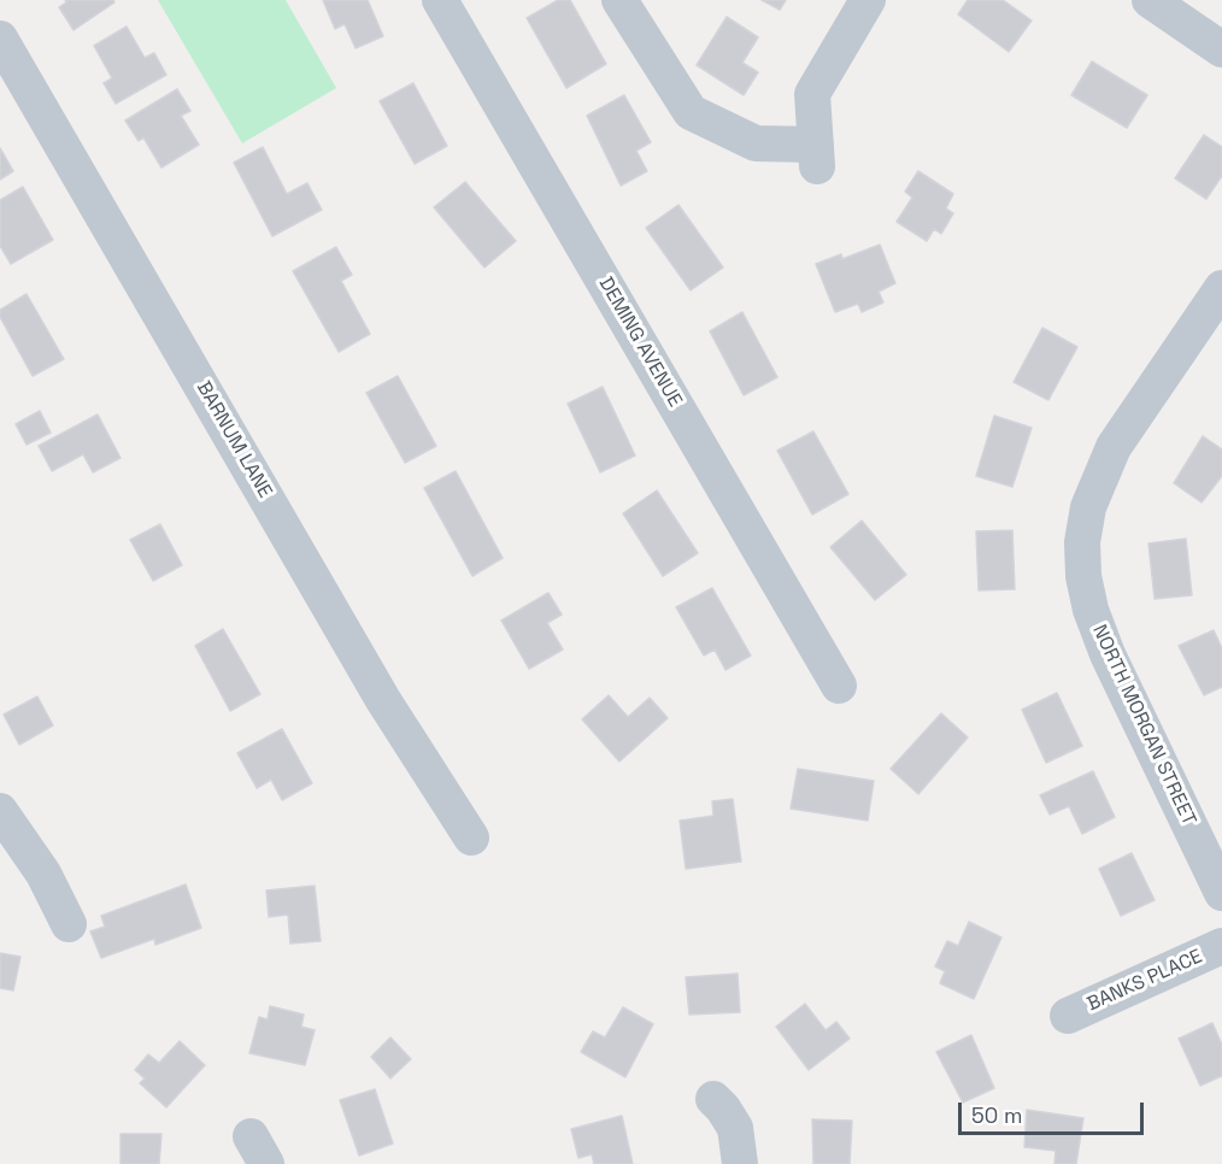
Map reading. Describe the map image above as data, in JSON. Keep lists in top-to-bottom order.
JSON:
{
  "streets": {
    "street": [
      "DEMING AVENUE",
      "BARNUM LANE",
      "NORTH MORGAN STREET",
      "BANKS PLACE"
    ]
  },
  "scale_bar": "50 m"
}
